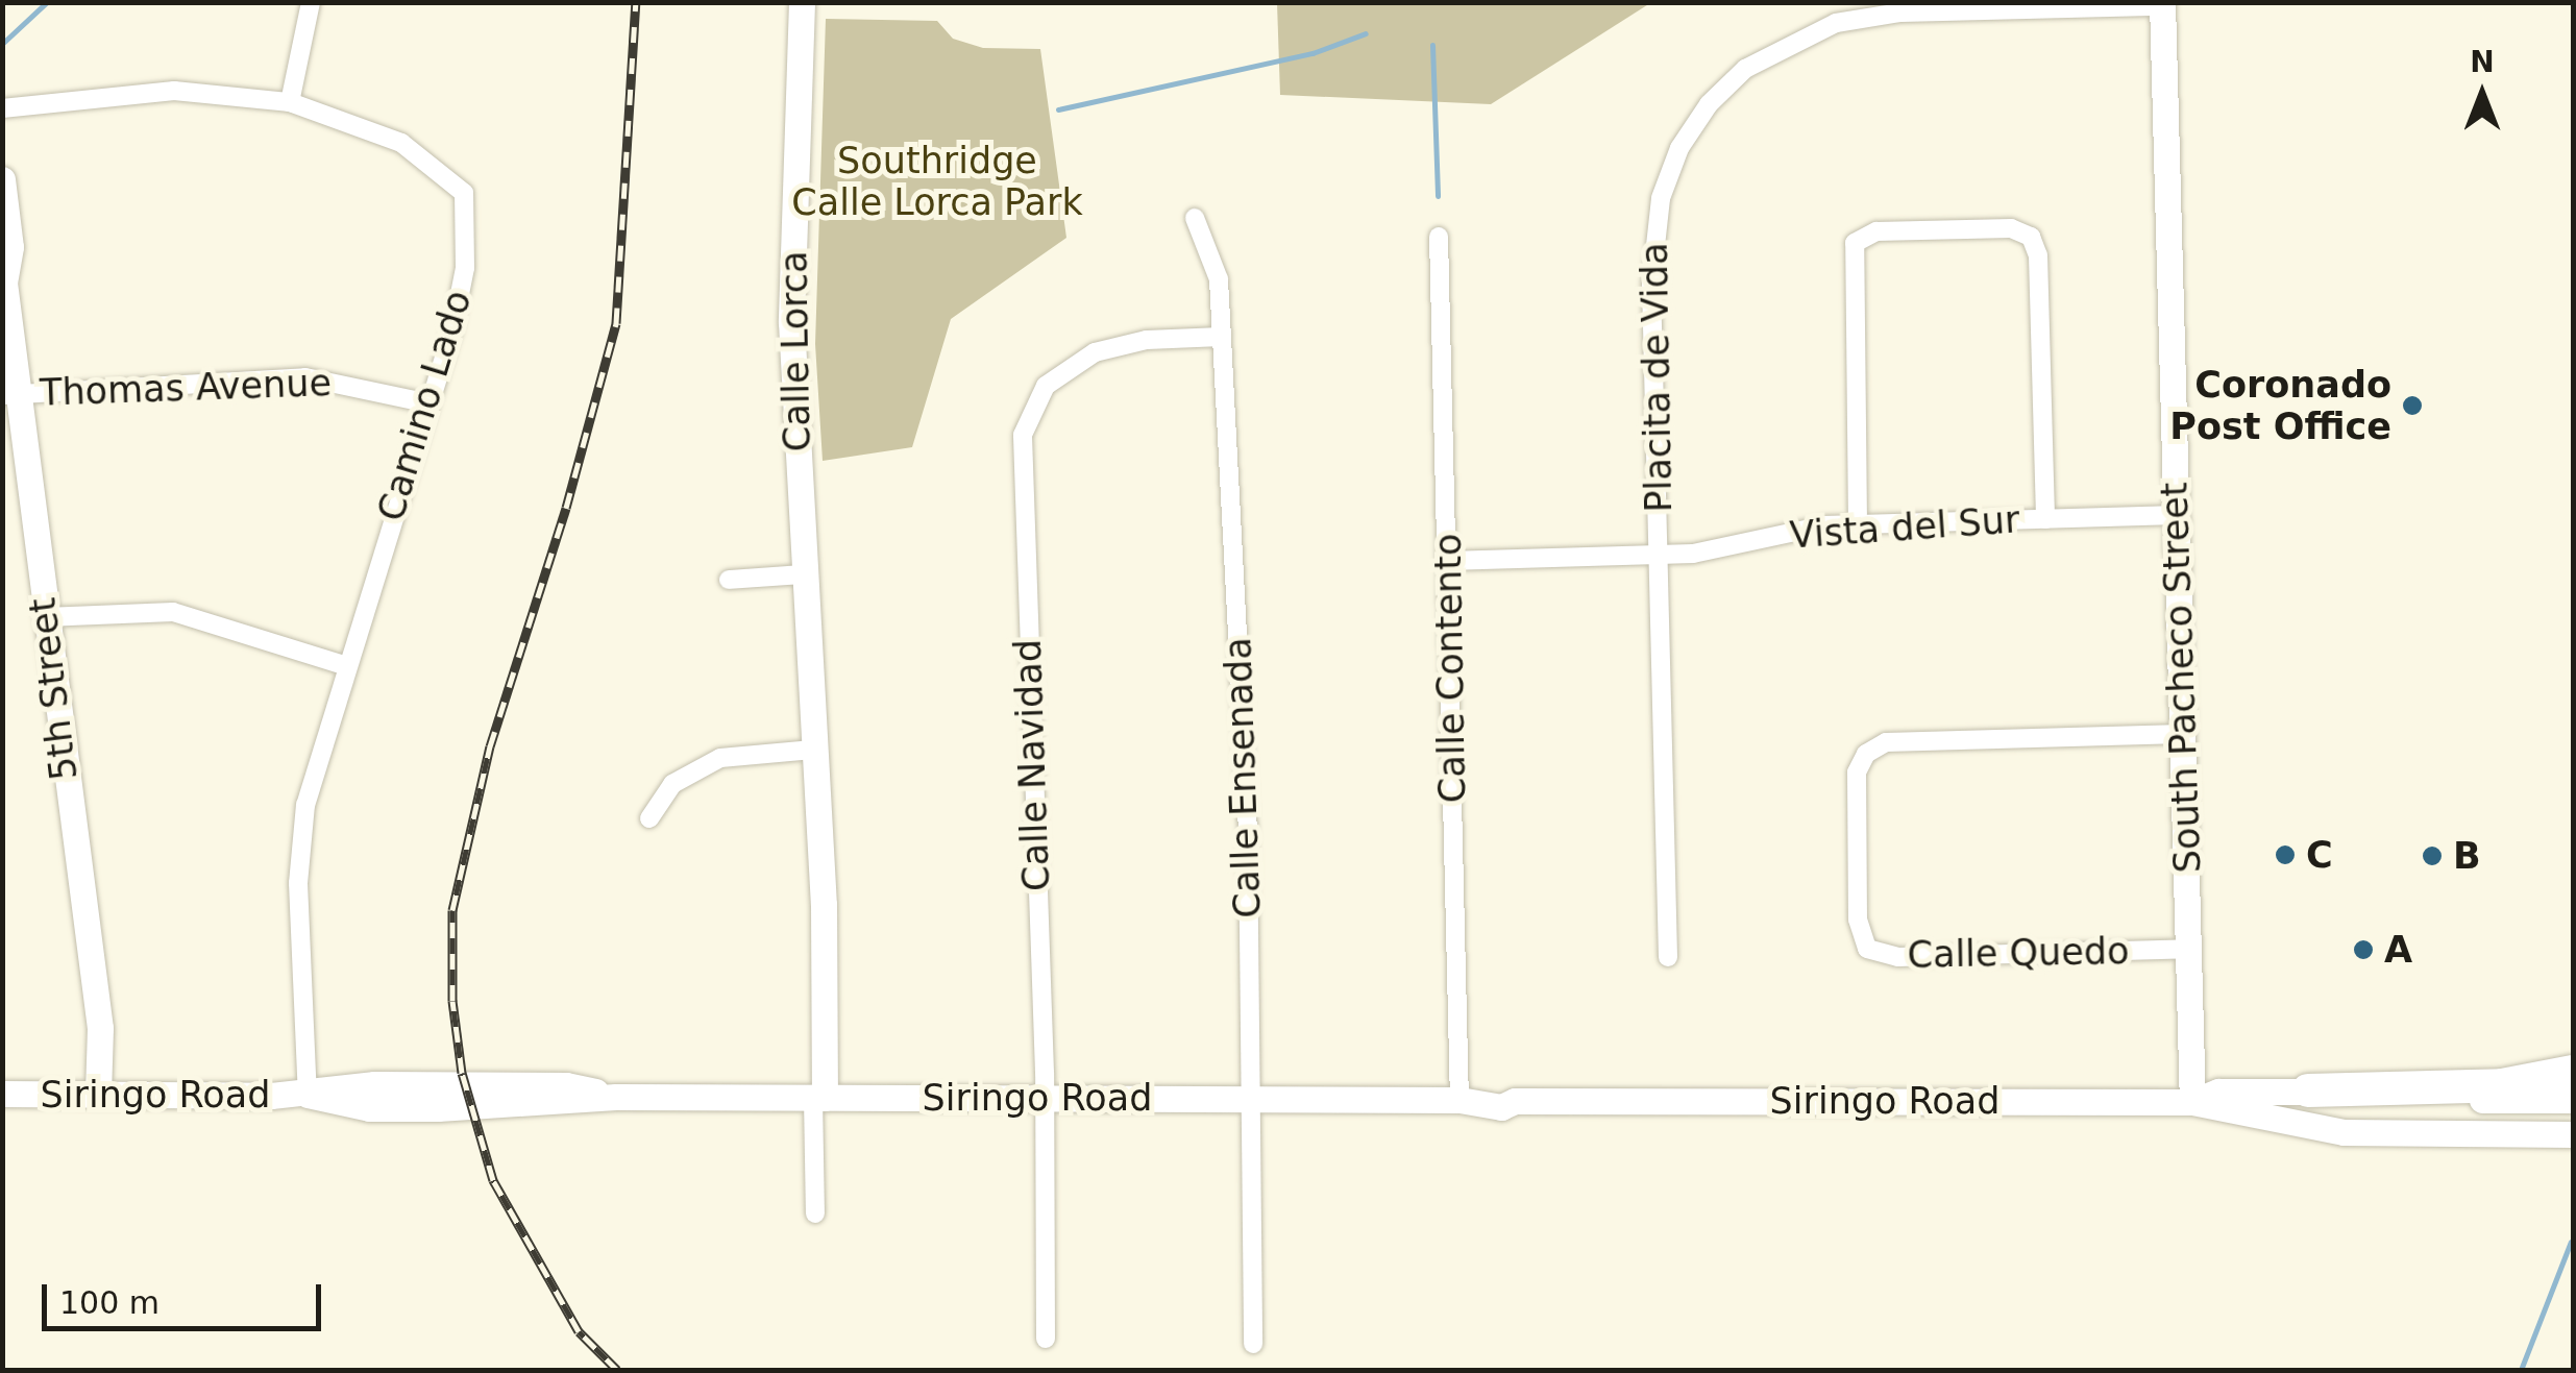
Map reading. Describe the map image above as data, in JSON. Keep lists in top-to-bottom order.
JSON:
{
  "streets": {
    "street": [
      "Calle Lorca",
      "Placita de Vida",
      "Thomas Avenue",
      "Camino Lado",
      "Vista del Sur",
      "Calle Contento",
      "South Pacheco Street",
      "5th Street",
      "Calle Navidad",
      "Calle Ensenada",
      "Calle Quedo",
      "Siringo Road"
    ]
  },
  "crossings": [
    ["Calle Lorca", "Siringo Road"],
    ["Placita de Vida", "Vista del Sur"],
    ["Placita de Vida", "South Pacheco Street"],
    ["Thomas Avenue", "Camino Lado"],
    ["Thomas Avenue", "5th Street"],
    ["Camino Lado", "Siringo Road"],
    ["Vista del Sur", "Calle Contento"],
    ["Vista del Sur", "South Pacheco Street"],
    ["Calle Contento", "Siringo Road"],
    ["South Pacheco Street", "Calle Quedo"],
    ["South Pacheco Street", "Siringo Road"],
    ["5th Street", "Siringo Road"],
    ["Calle Navidad", "Calle Ensenada"],
    ["Calle Navidad", "Siringo Road"],
    ["Calle Ensenada", "Siringo Road"]
  ],
  "parks": ["Southridge Calle Lorca Park"],
  "places": [
    "Coronado Post Office",
    "C",
    "B",
    "A"
  ],
  "scale_bar": "100 m",
  "north": "top"
}
